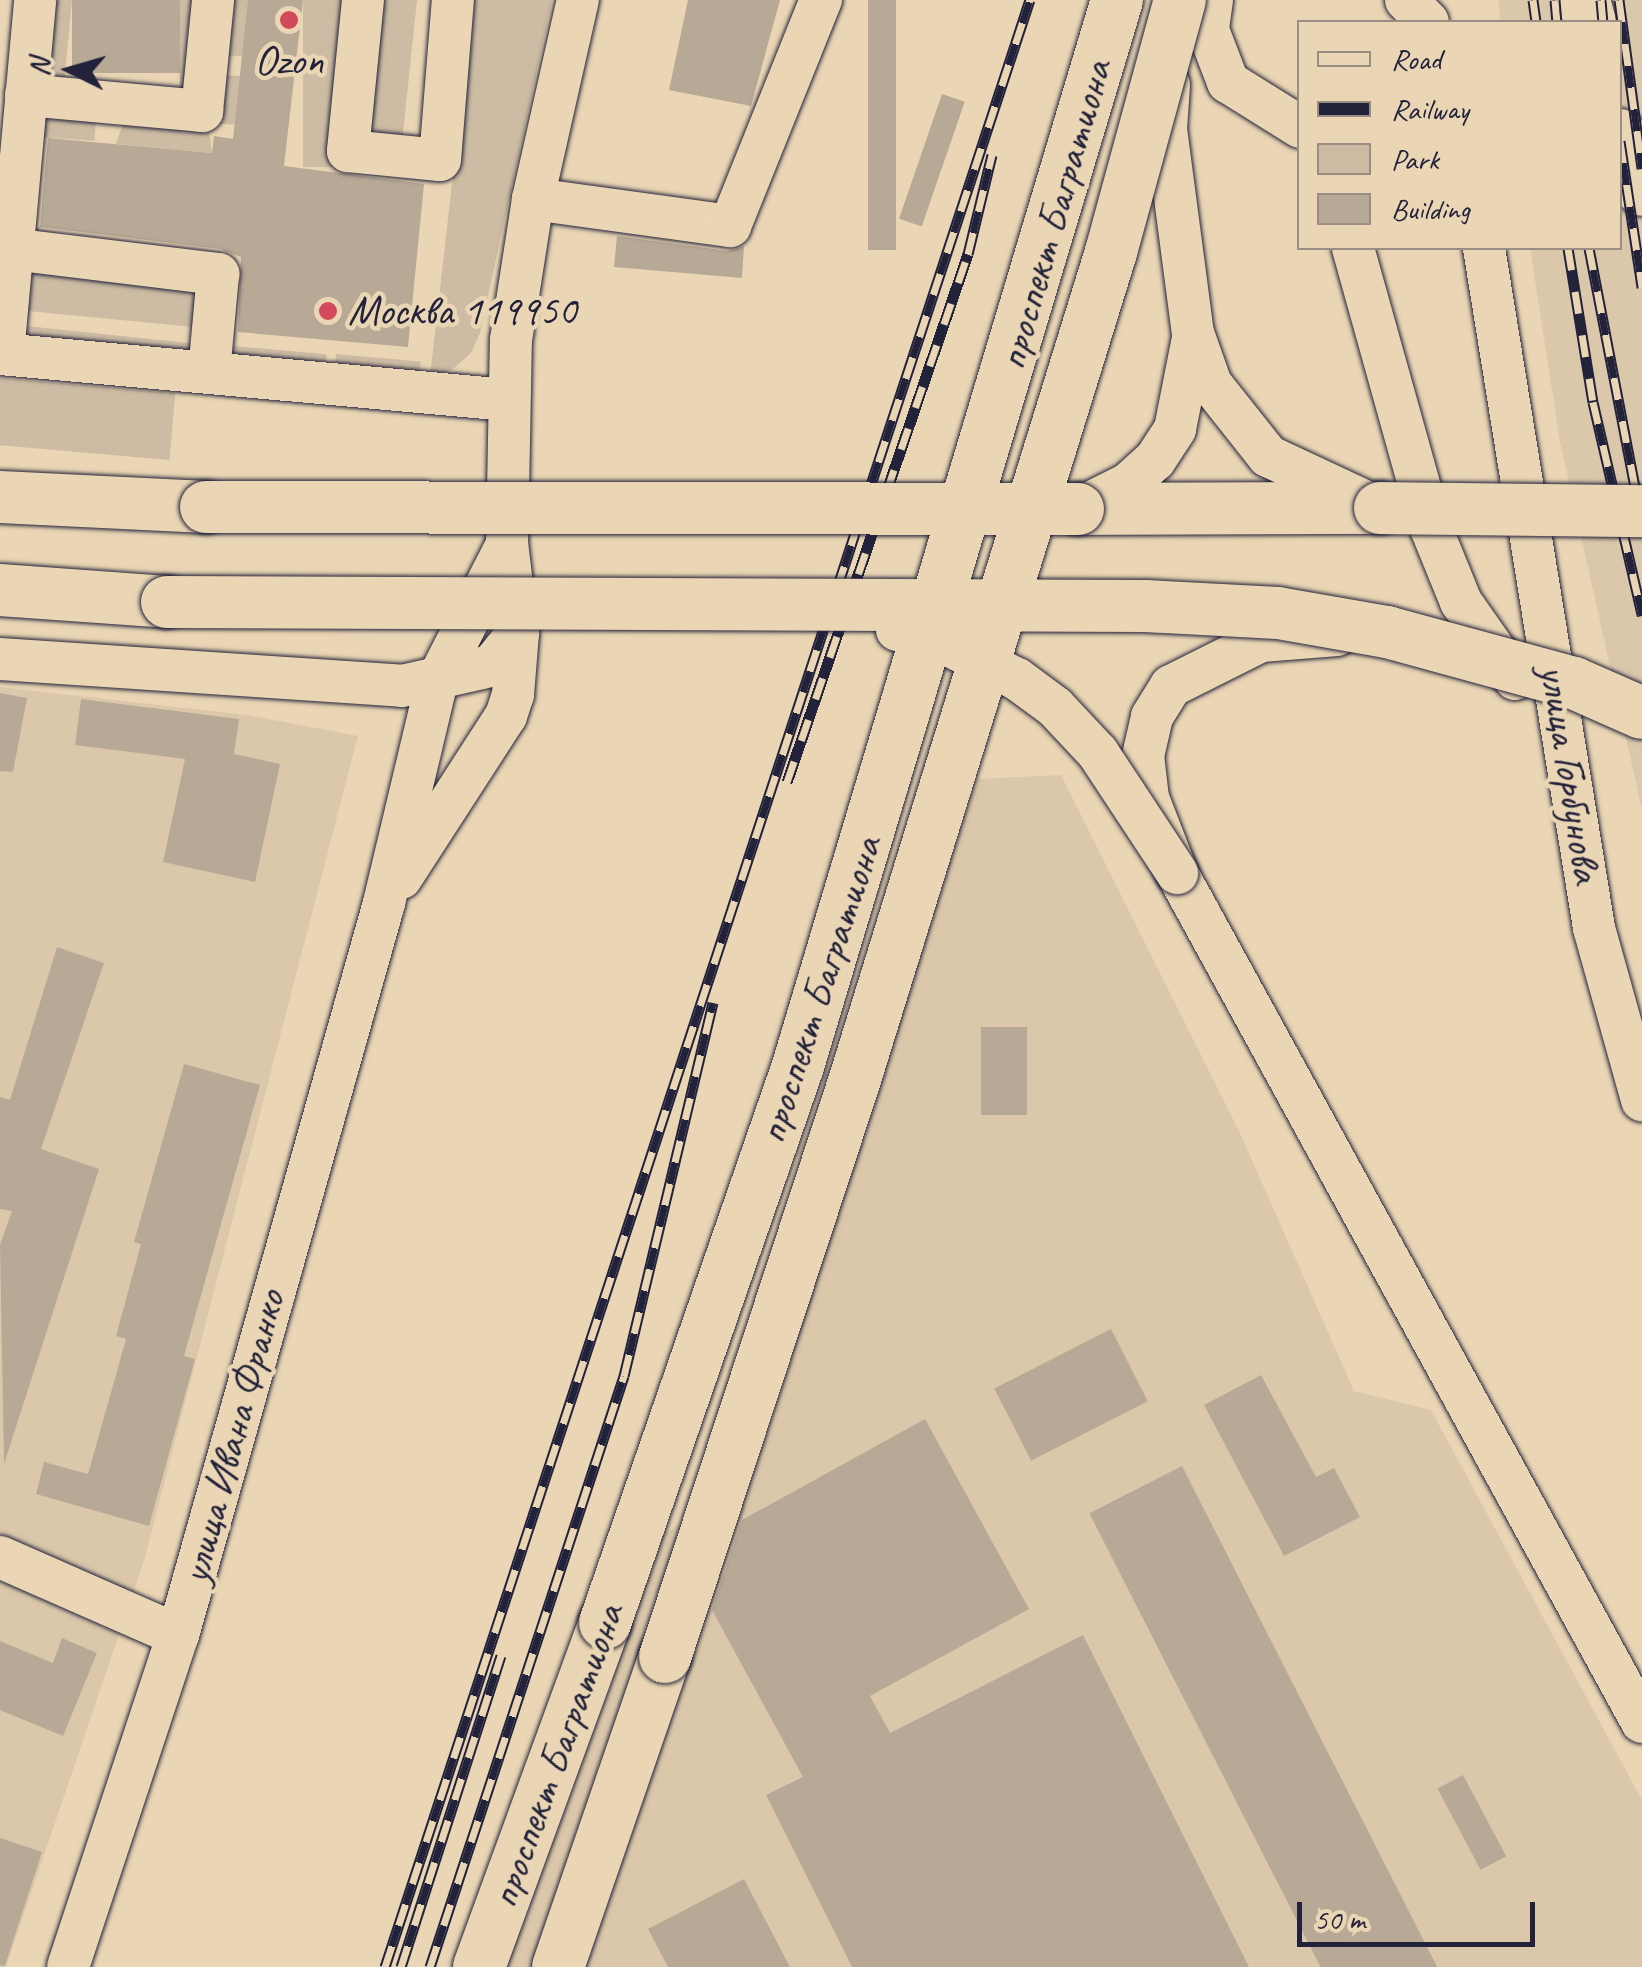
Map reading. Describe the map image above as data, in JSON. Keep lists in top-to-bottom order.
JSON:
{
  "streets": {
    "main road": ["проспект Багратиона"],
    "street": ["улица Горбунова", "улица Ивана Франко"]
  },
  "places": ["Ozon", "Москва 119950"],
  "legend": [
    "Road",
    "Railway",
    "Park",
    "Building"
  ],
  "scale_bar": "50 m",
  "north": "left"
}
